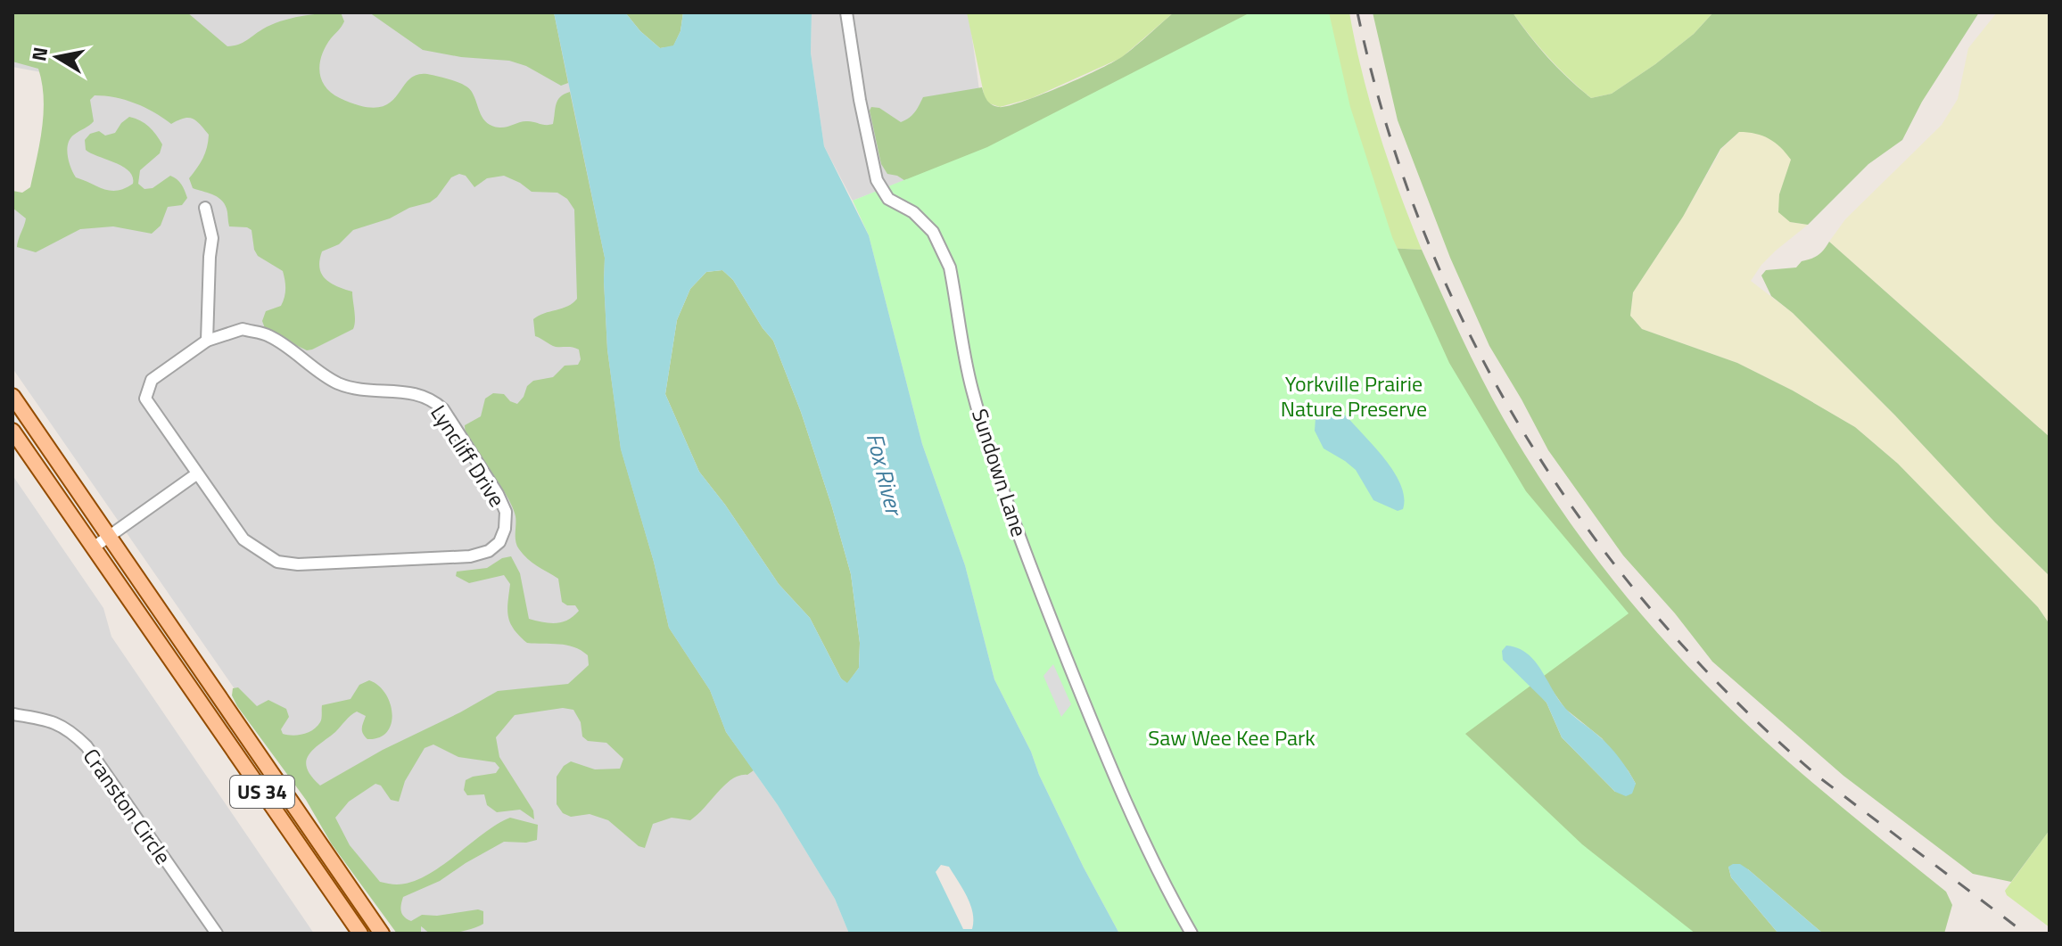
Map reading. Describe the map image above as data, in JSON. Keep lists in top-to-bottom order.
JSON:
{
  "streets": {
    "main road": ["US 34"],
    "street": ["Lyncliff Drive", "Sundown Lane", "Cranston Circle"]
  },
  "water": ["Fox River"],
  "parks": ["Yorkville Prairie Nature Preserve", "Saw Wee Kee Park"],
  "north": "left"
}
